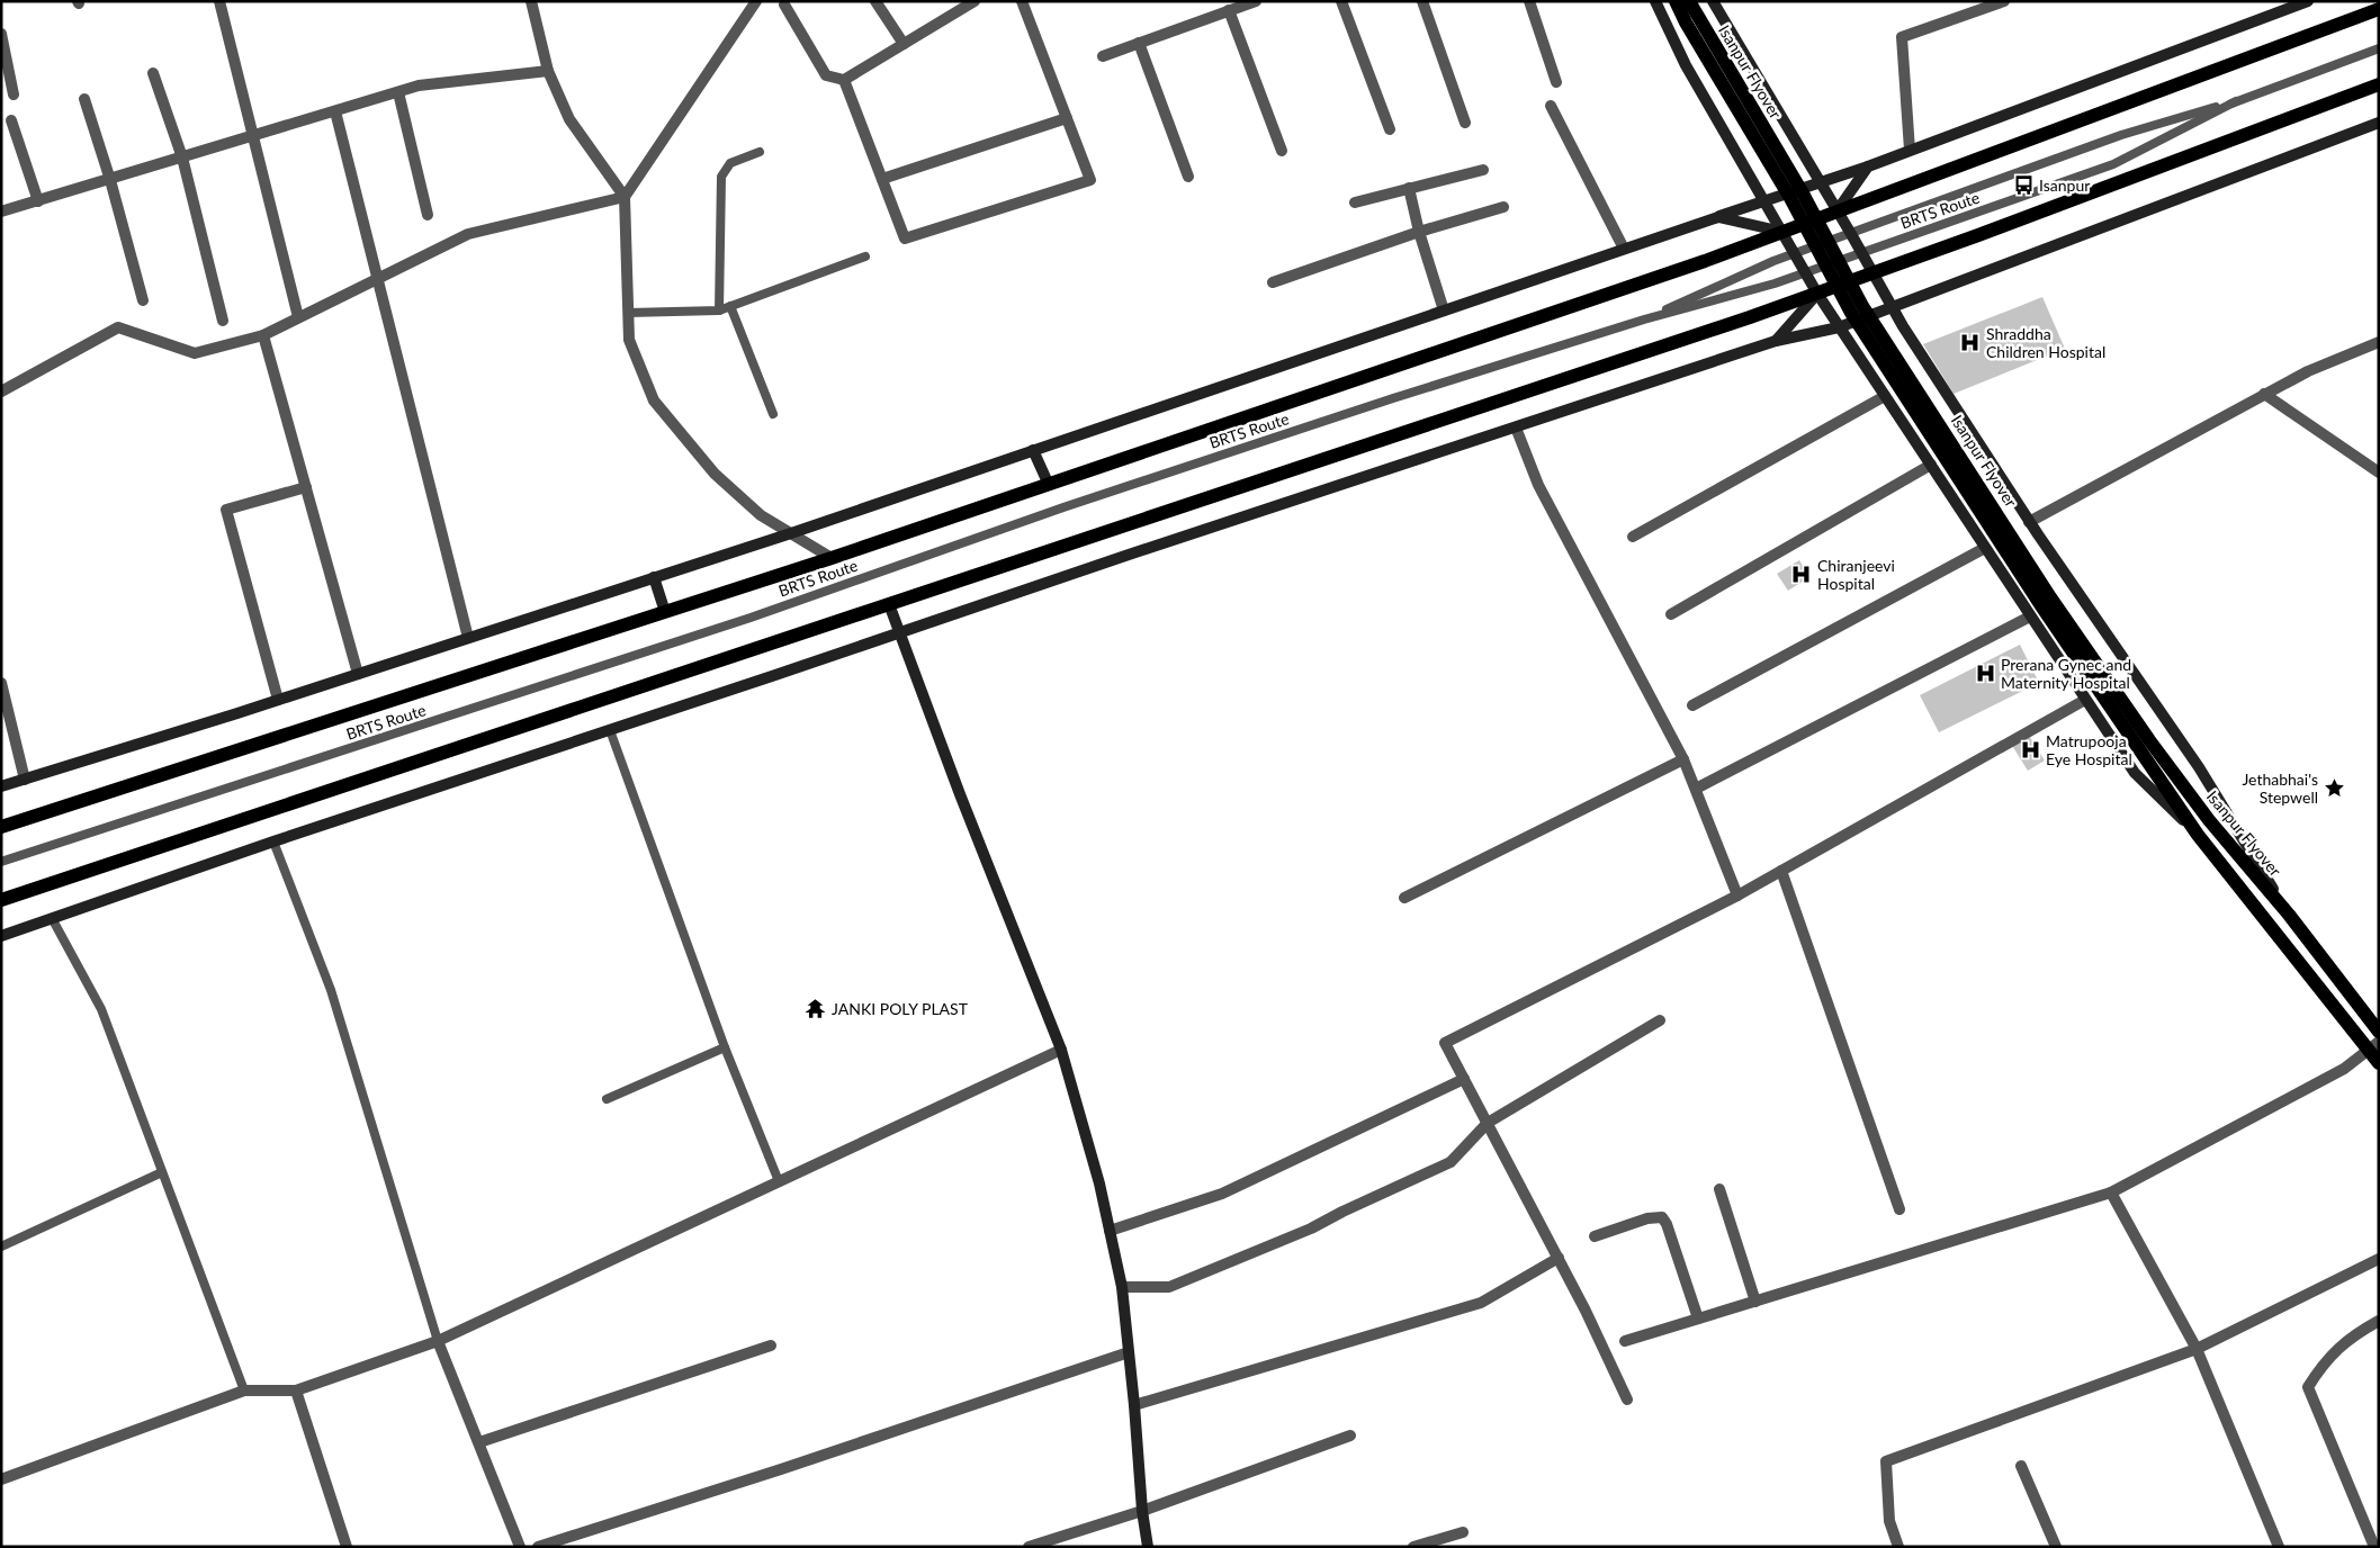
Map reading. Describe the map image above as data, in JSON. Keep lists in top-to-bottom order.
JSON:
{
  "streets": {
    "main road": ["Isanpur Flyover"],
    "lane": ["BRTS Route"]
  },
  "places": {
    "bus stop": ["Isanpur"],
    "hospital": [
      "Shraddha Children Hospital",
      "Chiranjeevi Hospital",
      "Prerana Gynec and Maternity Hospital",
      "Matrupooja Eye Hospital"
    ],
    "place": ["Jethabhai's Stepwell"],
    "temple": ["JANKI POLY PLAST"]
  }
}
